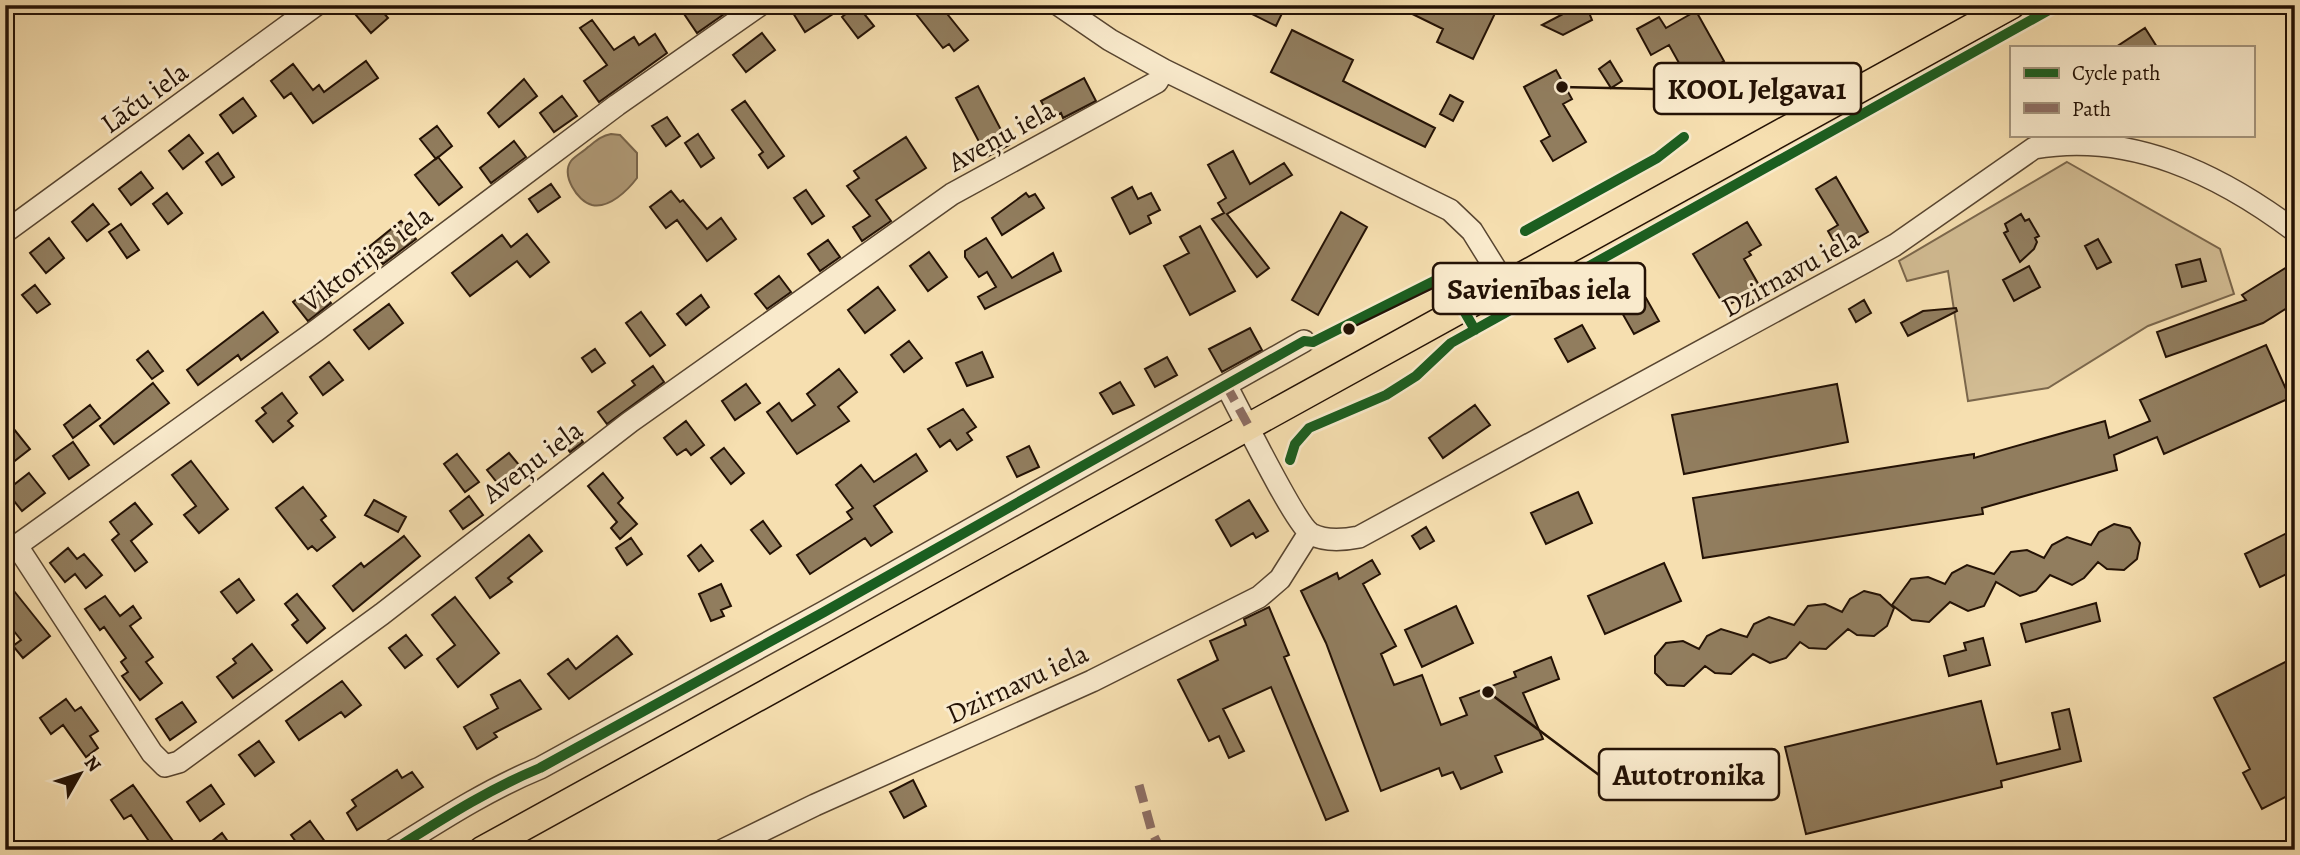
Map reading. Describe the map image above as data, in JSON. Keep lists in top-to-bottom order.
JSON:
{
  "streets": {
    "street": [
      "Lāču iela",
      "Aveņu iela",
      "Viktorijas iela",
      "Dzirnavu iela"
    ]
  },
  "crossings": [
    ["Aveņu iela", "Viktorijas iela"]
  ],
  "places": ["KOOL Jelgava1", "Savienības iela", "Autotronika"],
  "legend": ["Cycle path", "Path"],
  "north": "top right"
}
